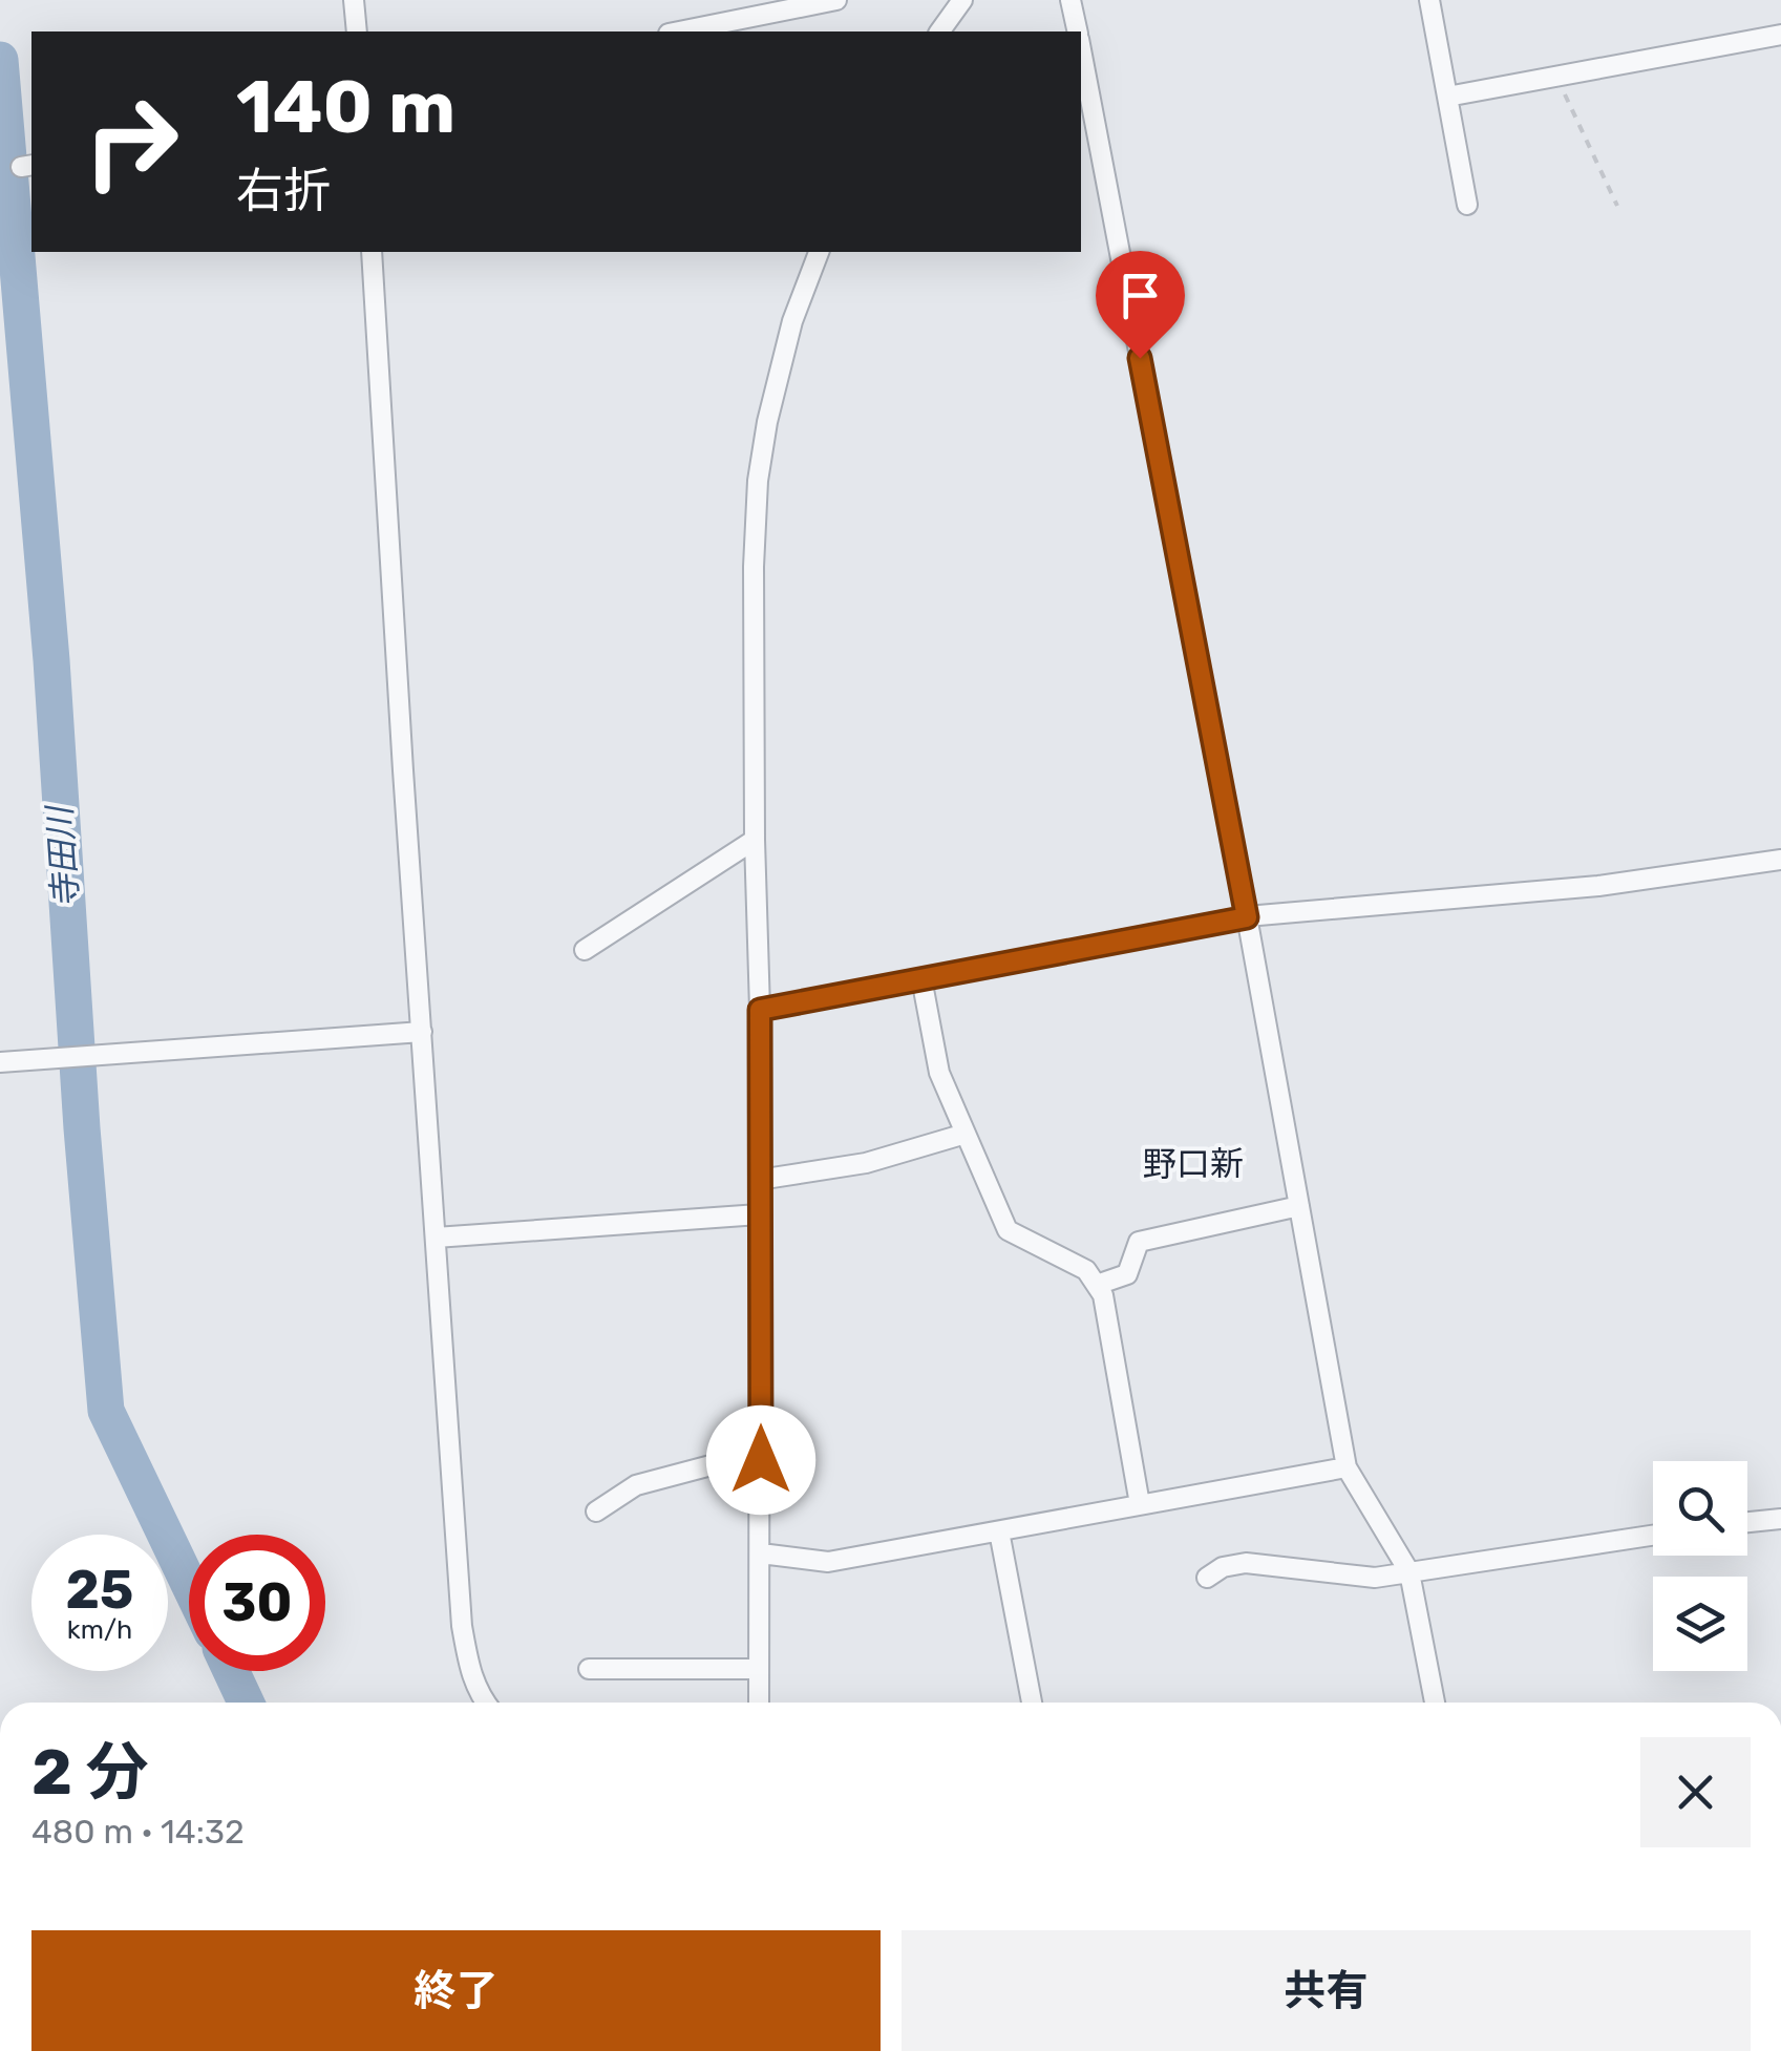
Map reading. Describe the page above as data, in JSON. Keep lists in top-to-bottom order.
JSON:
{
  "districts": ["野口新"],
  "water": ["寺田川"],
  "page": {
    "turn": ["140 m", "右折"],
    "speed": "25 km/h",
    "limit": "30",
    "heading": ["2 分", "480 m · 14:32"],
    "buttons": ["終了", "共有"]
  }
}
